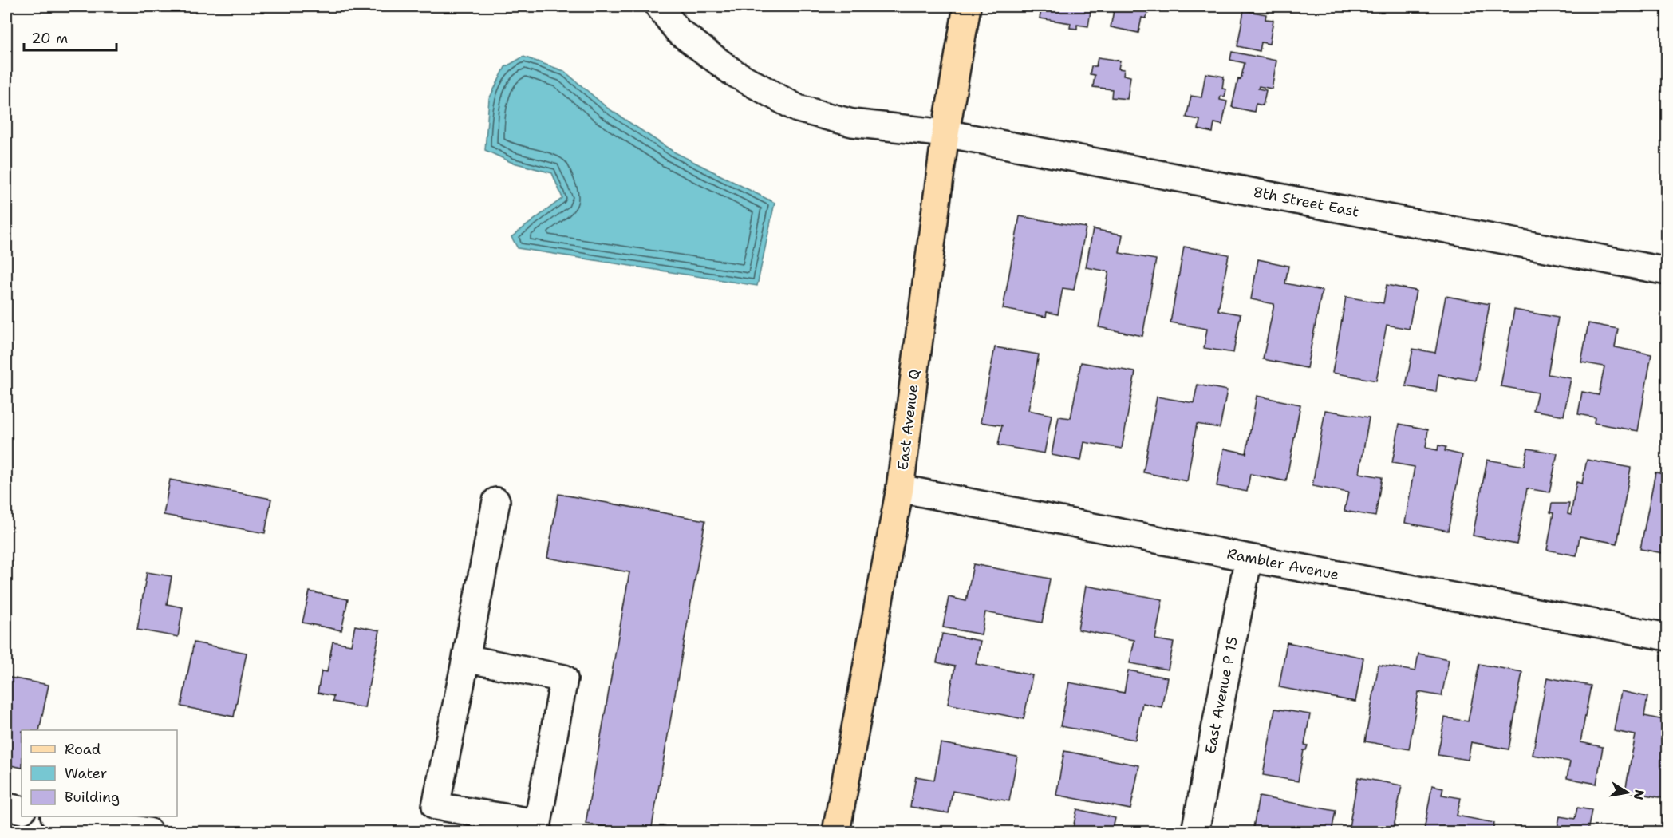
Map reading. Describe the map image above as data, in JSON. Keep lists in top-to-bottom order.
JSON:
{
  "streets": {
    "main road": ["East Avenue Q"],
    "street": ["8th Street East", "Rambler Avenue", "East Avenue P 15"]
  },
  "crossings": [
    ["8th Street East", "East Avenue Q"],
    ["East Avenue Q", "Rambler Avenue"],
    ["Rambler Avenue", "East Avenue P 15"]
  ],
  "legend": ["Road", "Water", "Building"],
  "scale_bar": "20 m",
  "north": "right"
}
